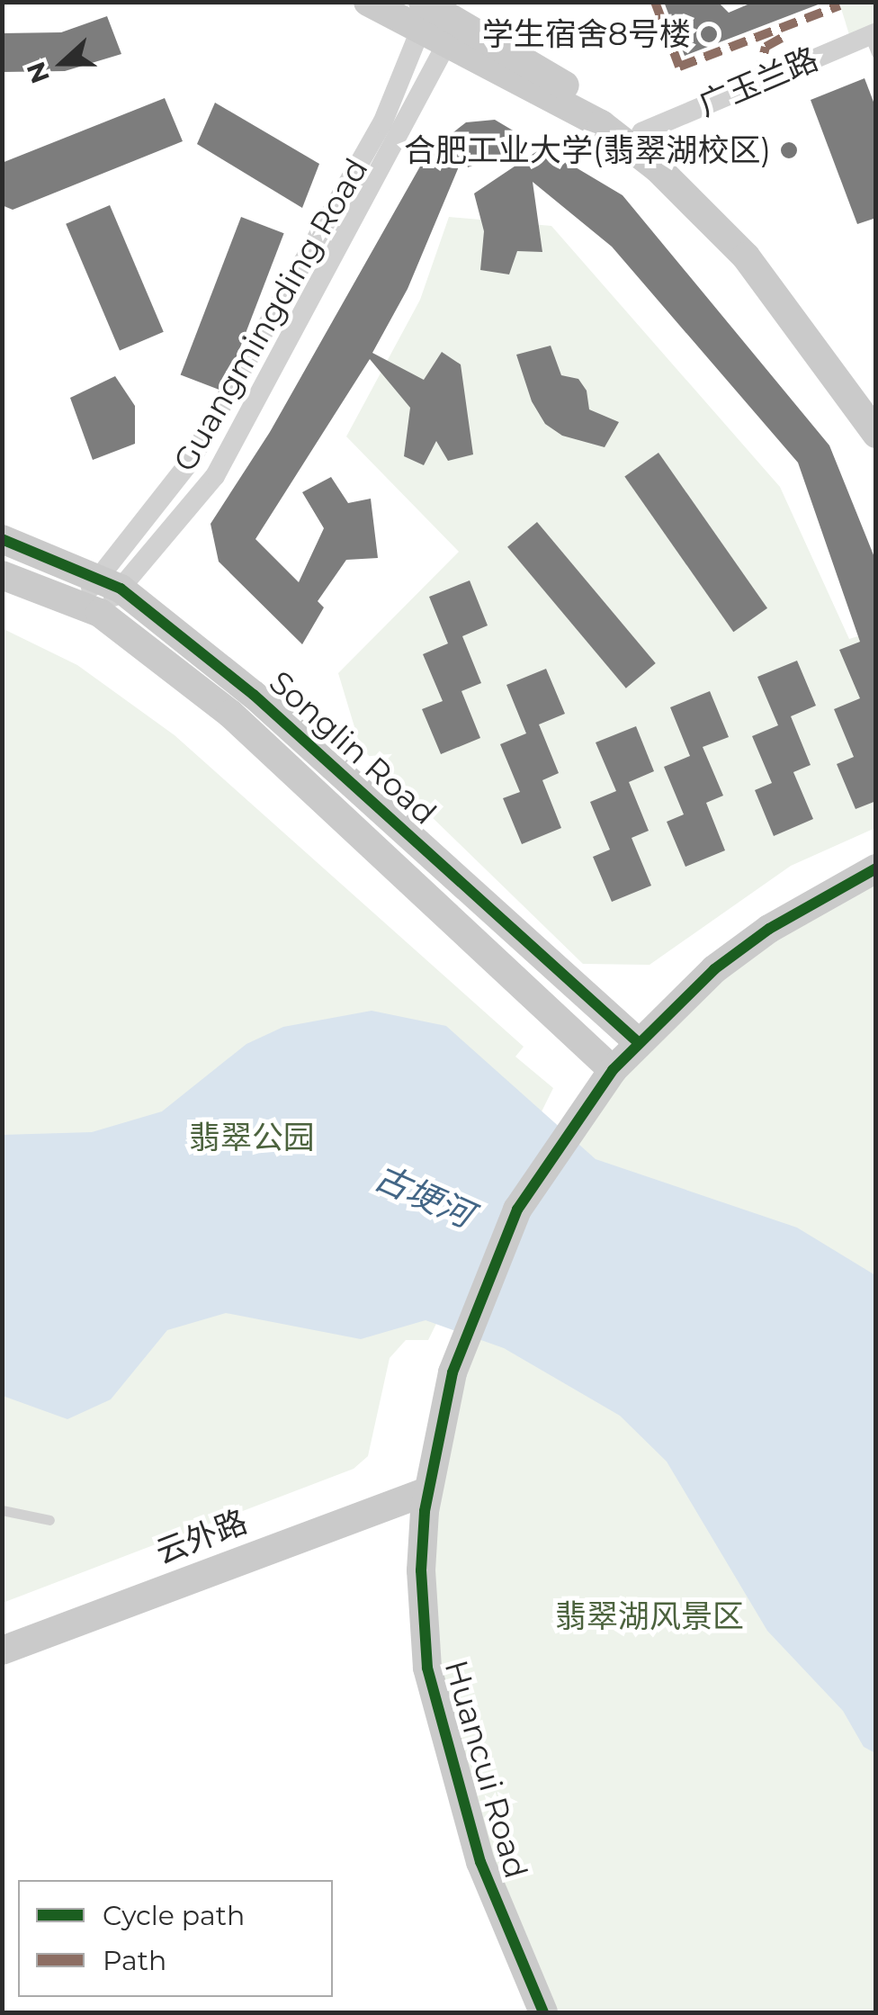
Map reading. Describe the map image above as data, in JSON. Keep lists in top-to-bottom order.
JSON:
{
  "streets": {
    "street": [
      "广玉兰路",
      "Guangmingding Road",
      "Songlin Road",
      "云外路",
      "Huancui Road"
    ]
  },
  "crossings": [
    ["Guangmingding Road", "Songlin Road"],
    ["Songlin Road", "Huancui Road"],
    ["云外路", "Huancui Road"]
  ],
  "water": ["古埂河"],
  "parks": ["翡翠公园", "翡翠湖风景区"],
  "places": ["学生宿舍8号楼", "合肥工业大学(翡翠湖校区)"],
  "legend": ["Cycle path", "Path"],
  "north": "left"
}
